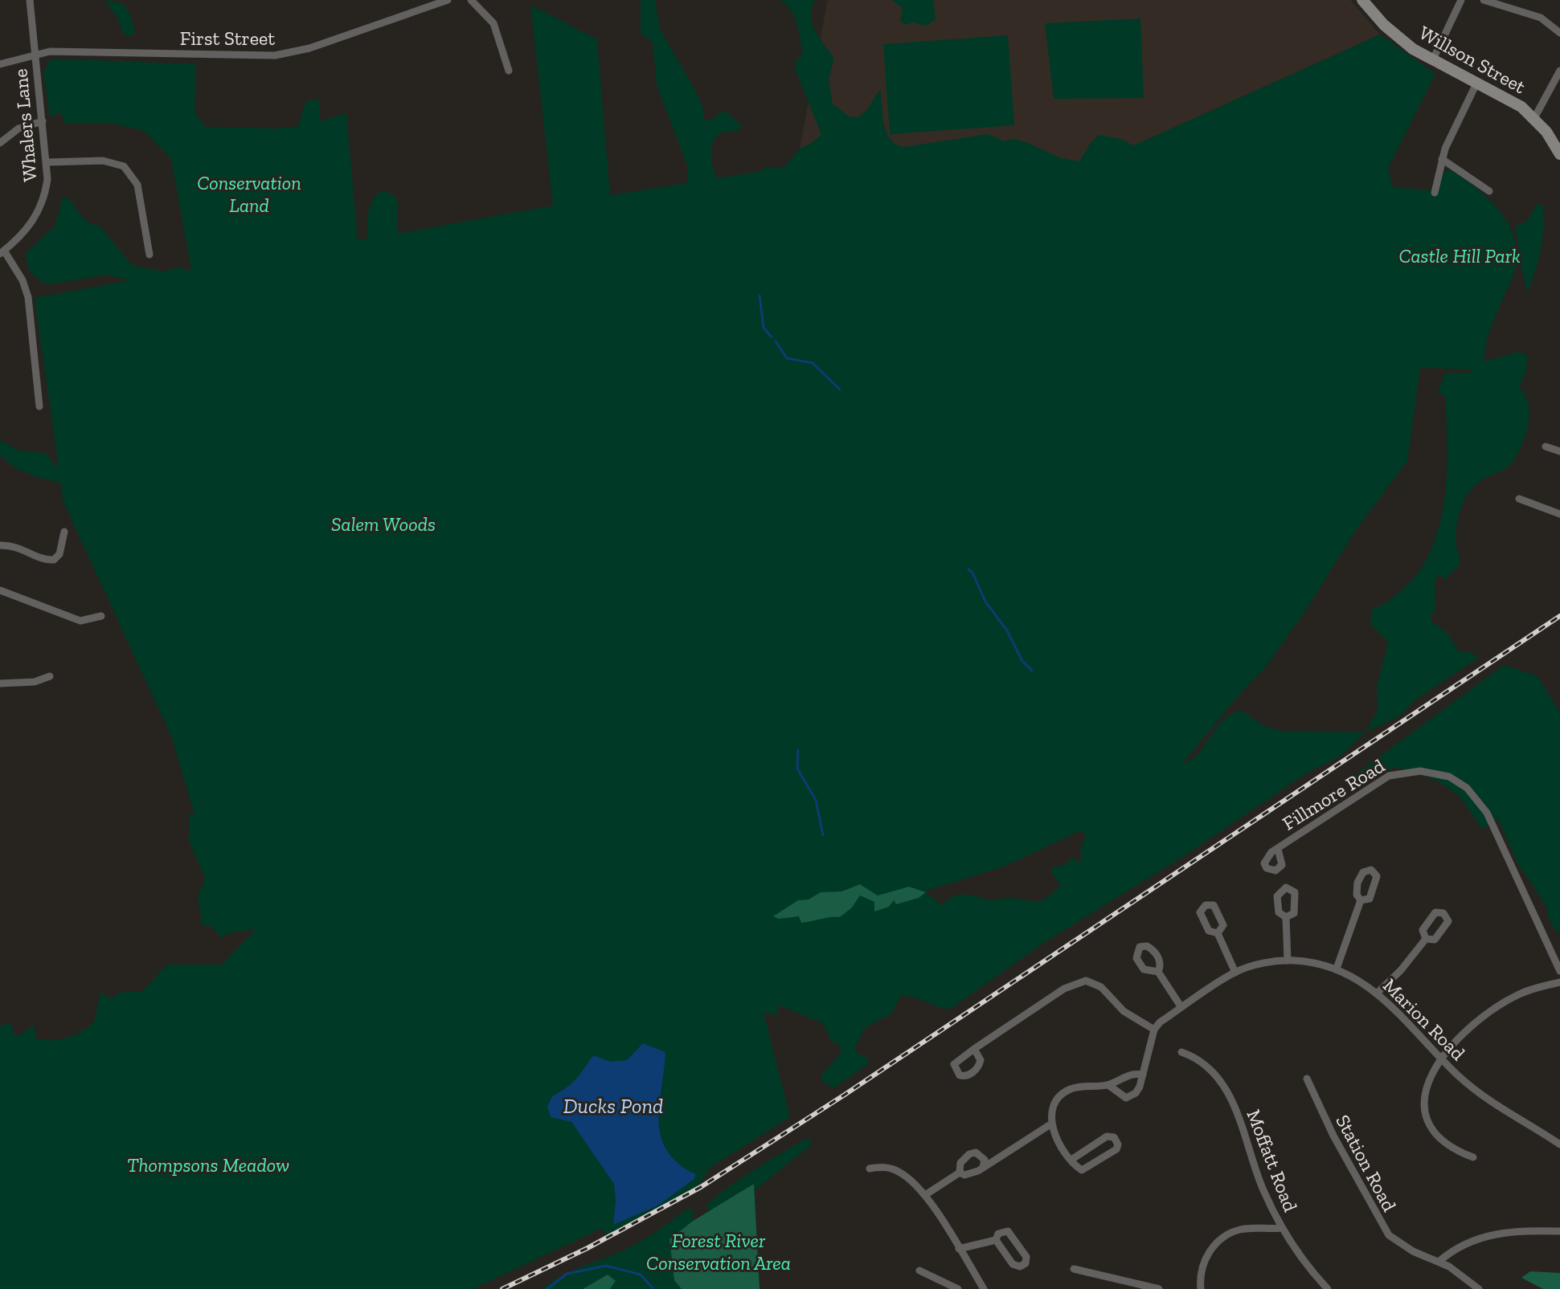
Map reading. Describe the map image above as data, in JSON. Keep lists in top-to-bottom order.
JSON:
{
  "streets": {
    "street": [
      "First Street",
      "Willson Street",
      "Whalers Lane",
      "Fillmore Road",
      "Marion Road",
      "Moffatt Road",
      "Station Road"
    ]
  },
  "crossings": [
    ["First Street", "Whalers Lane"]
  ],
  "water": ["Ducks Pond"],
  "parks": [
    "Conservation Land",
    "Castle Hill Park",
    "Salem Woods",
    "Thompsons Meadow",
    "Forest River Conservation Area"
  ]
}
